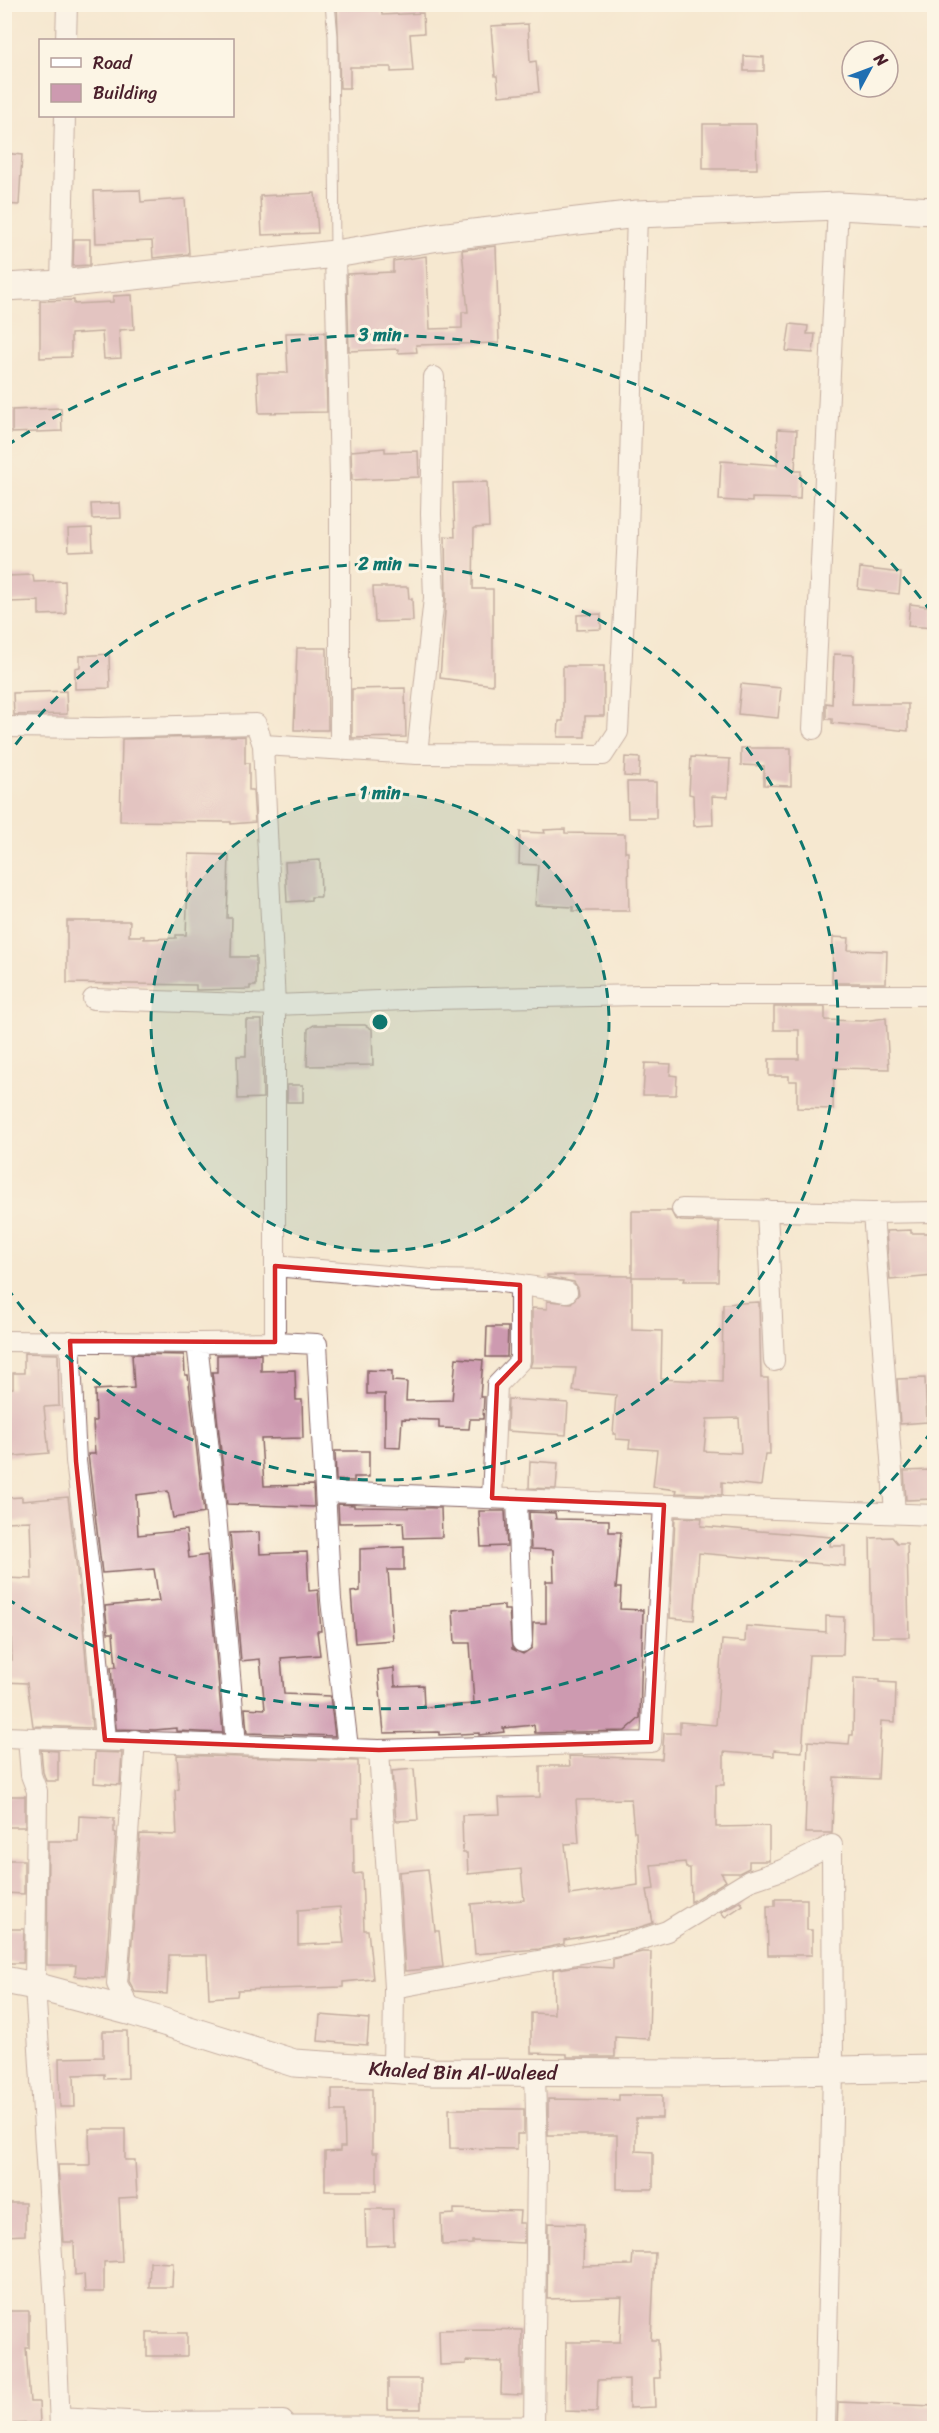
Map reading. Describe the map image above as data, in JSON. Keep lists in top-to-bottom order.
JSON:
{
  "streets": {
    "street": ["Khaled Bin Al-Waleed"]
  },
  "legend": ["Road", "Building"],
  "north": "top right",
  "rings": ["3 min", "2 min", "1 min"]
}
